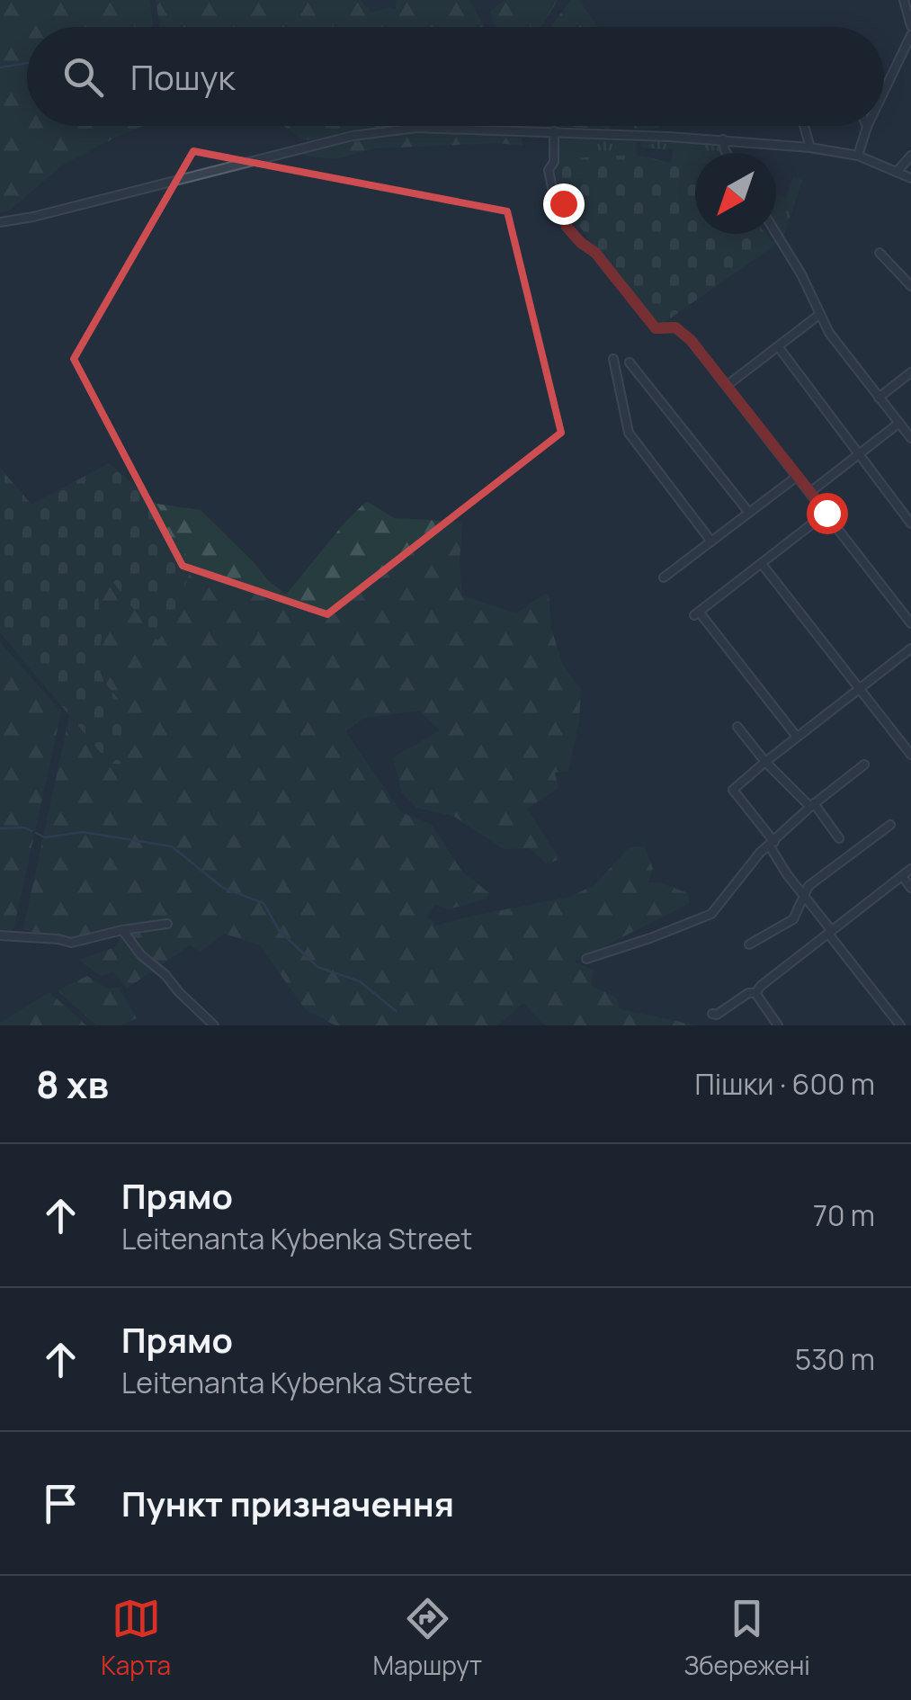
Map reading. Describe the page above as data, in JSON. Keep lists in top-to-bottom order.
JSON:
{
  "north": "bottom left",
  "page": {
    "search": "Пошук",
    "heading": ["8 хв", "Пішки · 600 m"],
    "list": [
      ["Прямо", "Leitenanta Kybenka Street", "70 m"],
      ["Прямо", "Leitenanta Kybenka Street", "530 m"],
      "Пункт призначення"
    ],
    "nav": ["Карта", "Маршрут", "Збережені"]
  }
}
